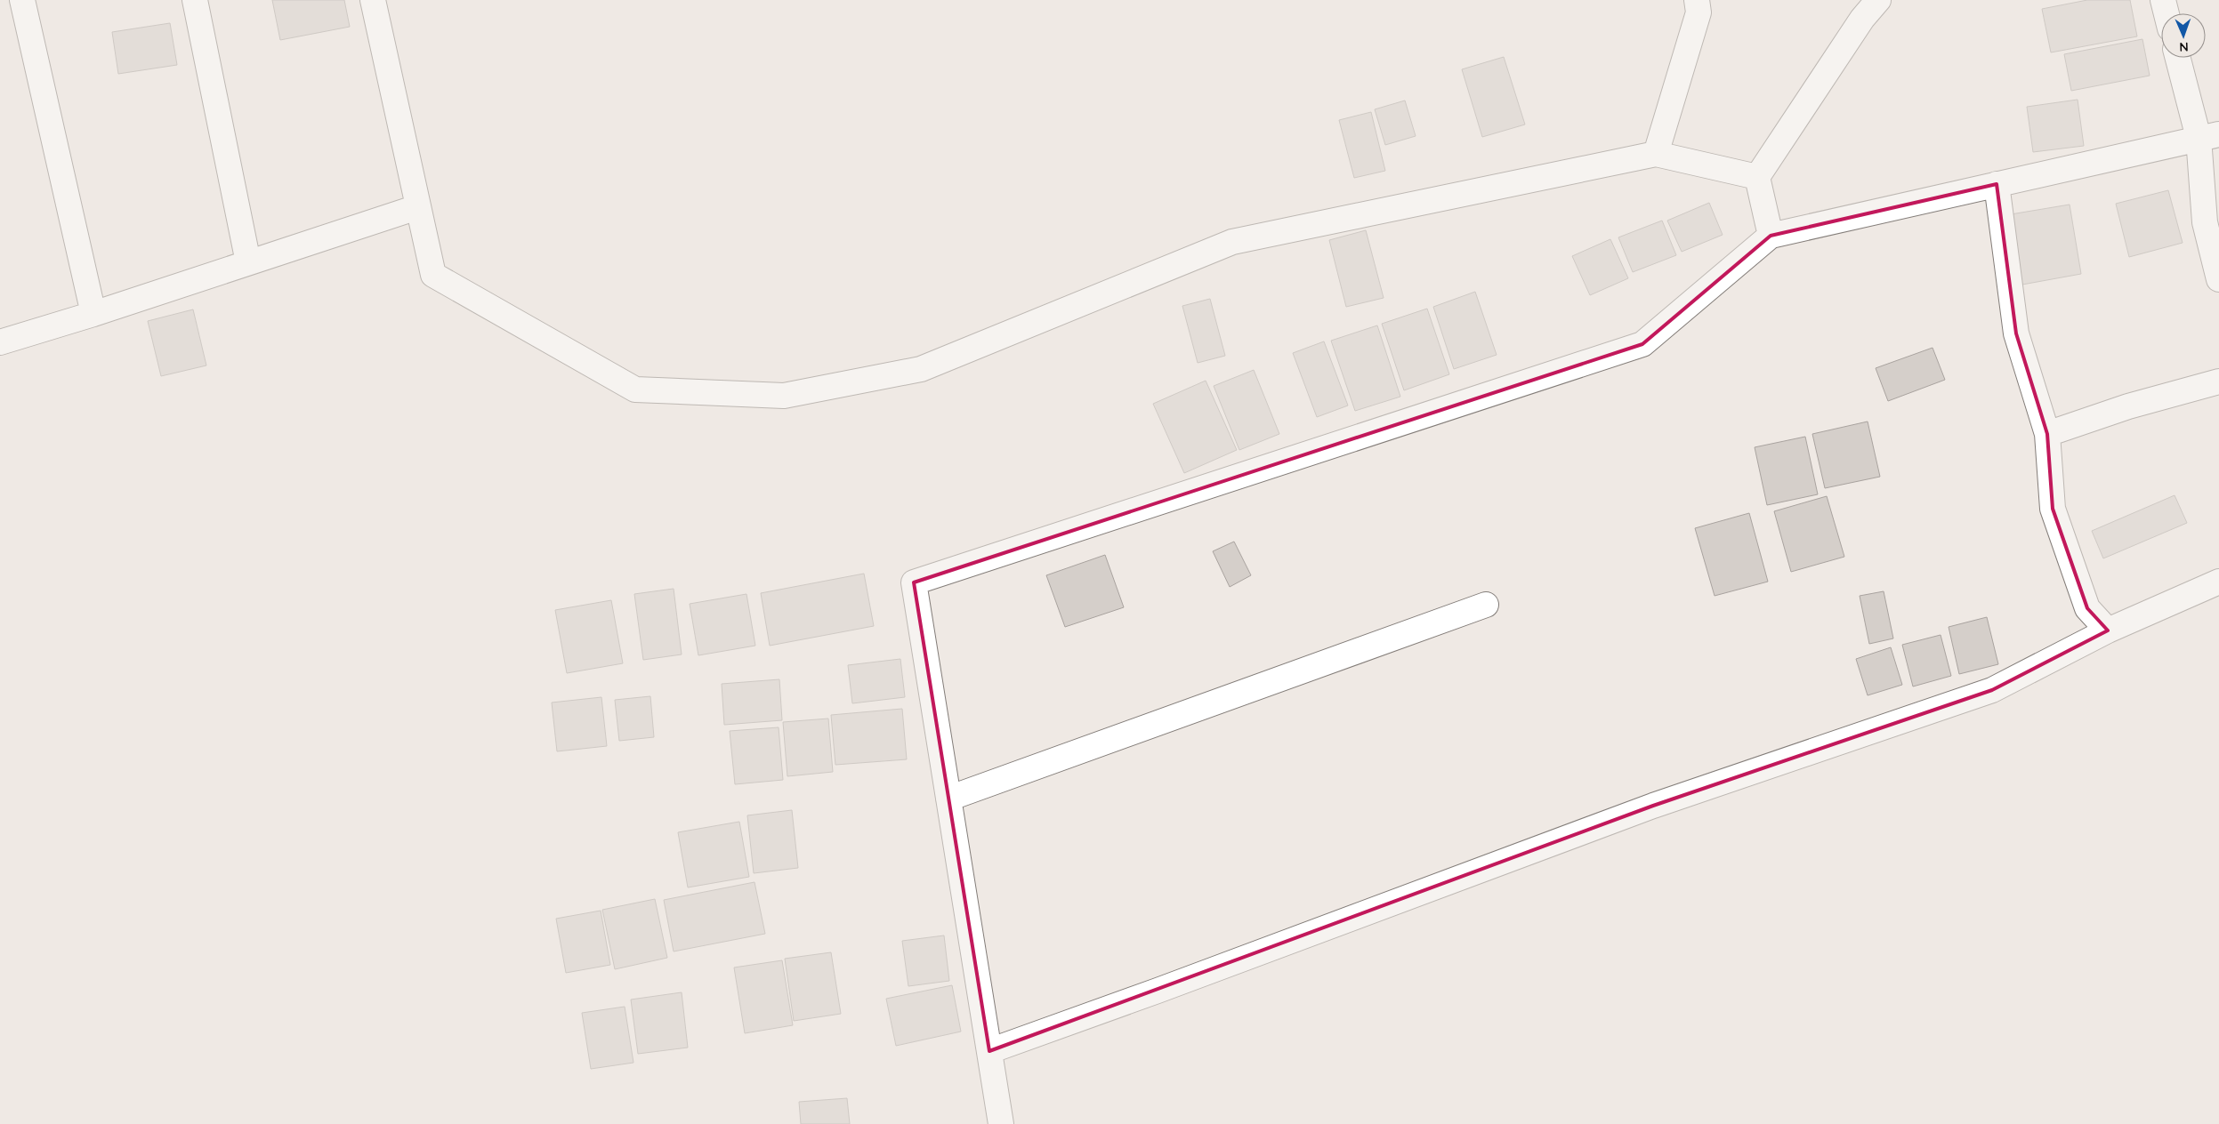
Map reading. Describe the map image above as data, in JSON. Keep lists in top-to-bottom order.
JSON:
{
  "north": "bottom"
}
